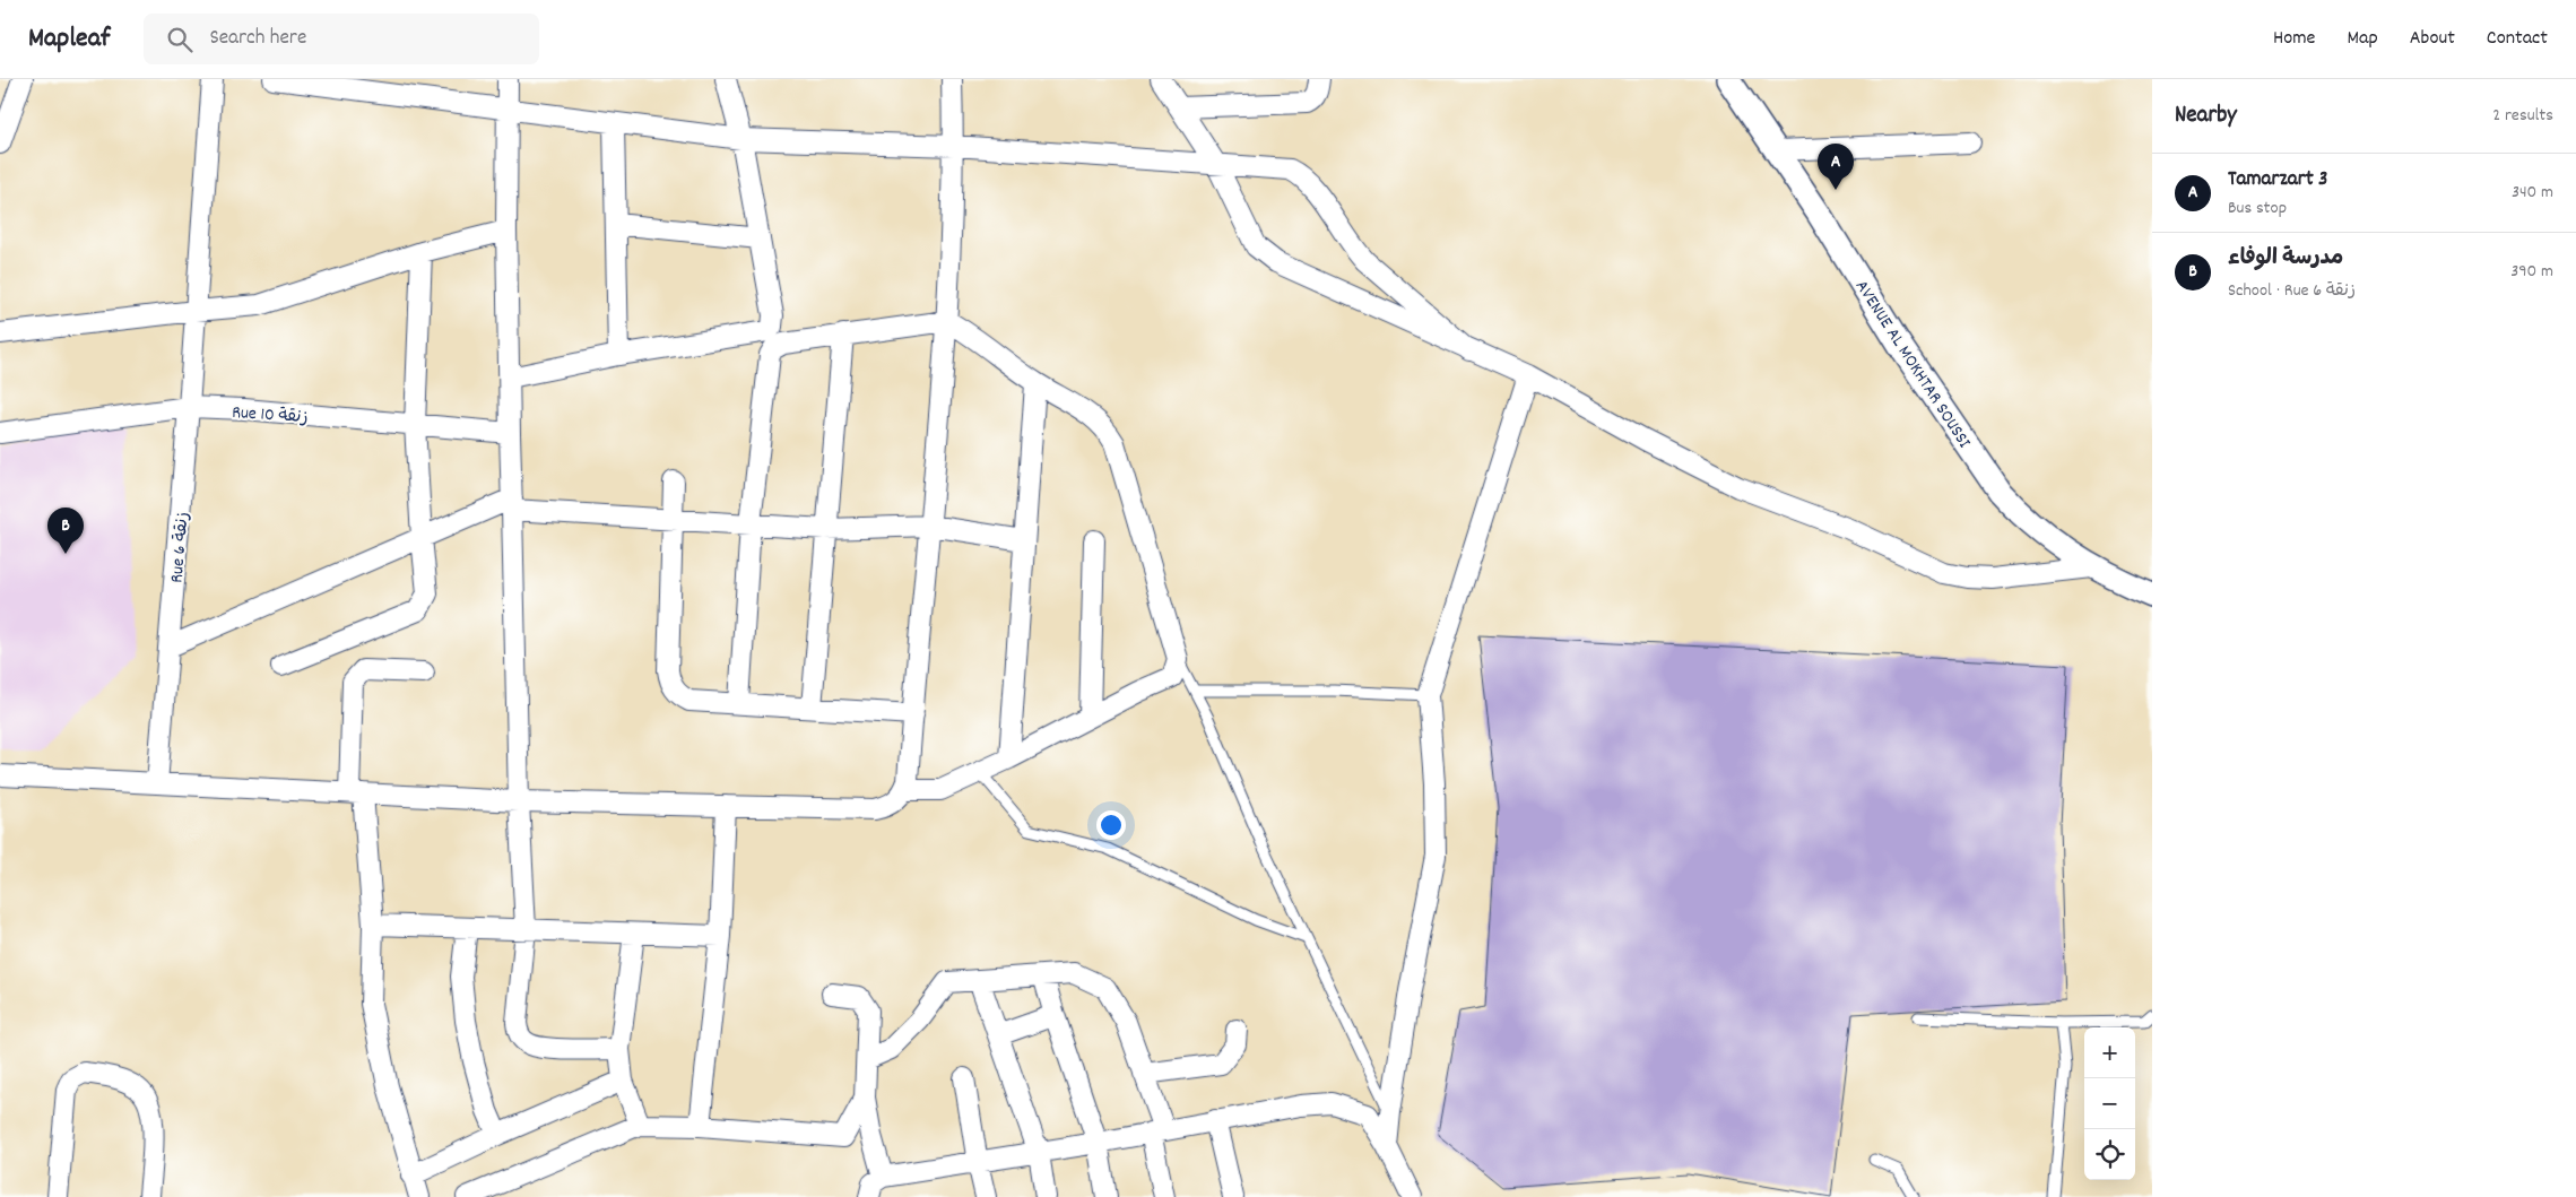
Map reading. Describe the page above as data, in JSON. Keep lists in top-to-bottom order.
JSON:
{
  "streets": {
    "street": ["AVENUE AL MOKHTAR SOUSSI", "Rue 10 زنقة", "Rue 6 زنقة"]
  },
  "crossings": [
    ["Rue 10 زنقة", "Rue 6 زنقة"]
  ],
  "page": {
    "header": "Mapleaf",
    "search": "Search here",
    "nav": [
      "Home",
      "Map",
      "About",
      "Contact"
    ],
    "heading": ["Nearby", "2 results"],
    "pins": ["A", "B"],
    "list": [
      {
        "mark": "A",
        "name": "Tamarzart 3",
        "note": "Bus stop",
        "value": "340 m"
      },
      {
        "mark": "B",
        "name": "مدرسة الوفاء",
        "note": "School · Rue 6 زنقة",
        "value": "390 m"
      }
    ],
    "map_buttons": ["+", "−"]
  }
}
